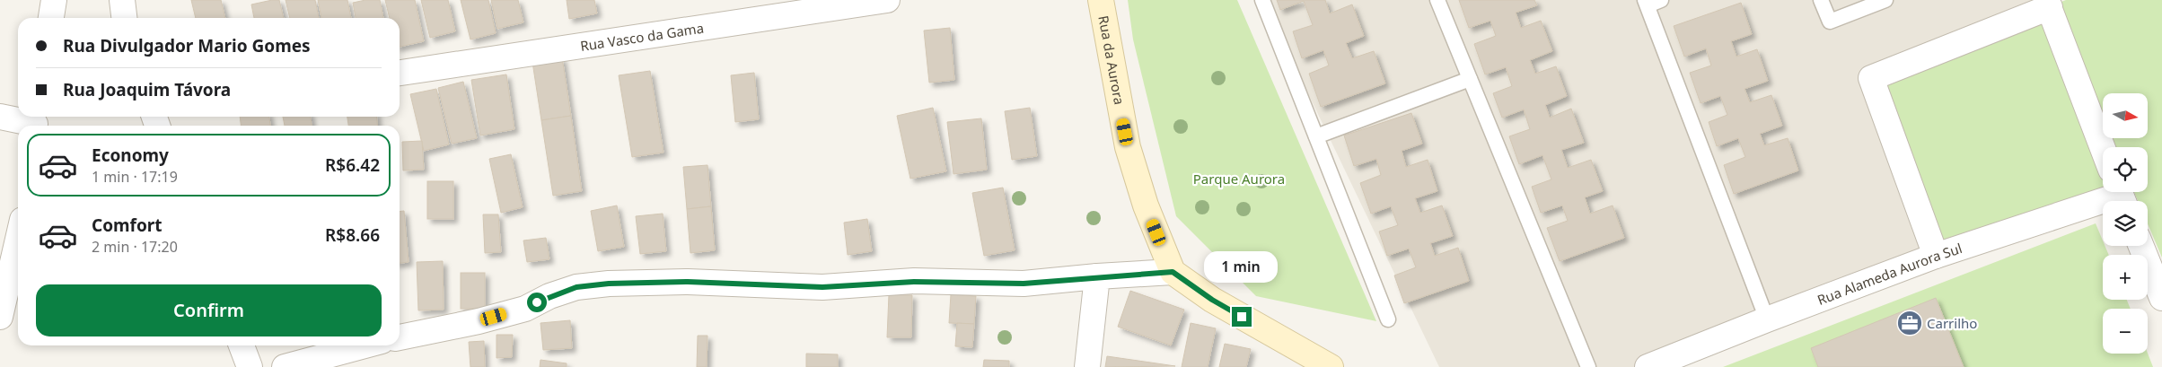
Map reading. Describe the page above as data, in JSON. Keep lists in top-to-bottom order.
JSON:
{
  "streets": {
    "main road": ["Rua da Aurora"],
    "street": ["Rua Vasco da Gama", "Rua Alameda Aurora Sul"]
  },
  "parks": ["Parque Aurora"],
  "places": {
    "office": ["Carrilho"]
  },
  "north": "right",
  "page": {
    "banner": ["Rua Divulgador Mario Gomes", "Rua Joaquim Távora"],
    "map_buttons": ["+", "−"],
    "list": [
      {
        "name": "Economy",
        "note": "1 min · 17:19",
        "value": "R$6.42"
      },
      {
        "name": "Comfort",
        "note": "2 min · 17:20",
        "value": "R$8.66"
      }
    ],
    "bubble": "1 min",
    "buttons": "Confirm"
  }
}
